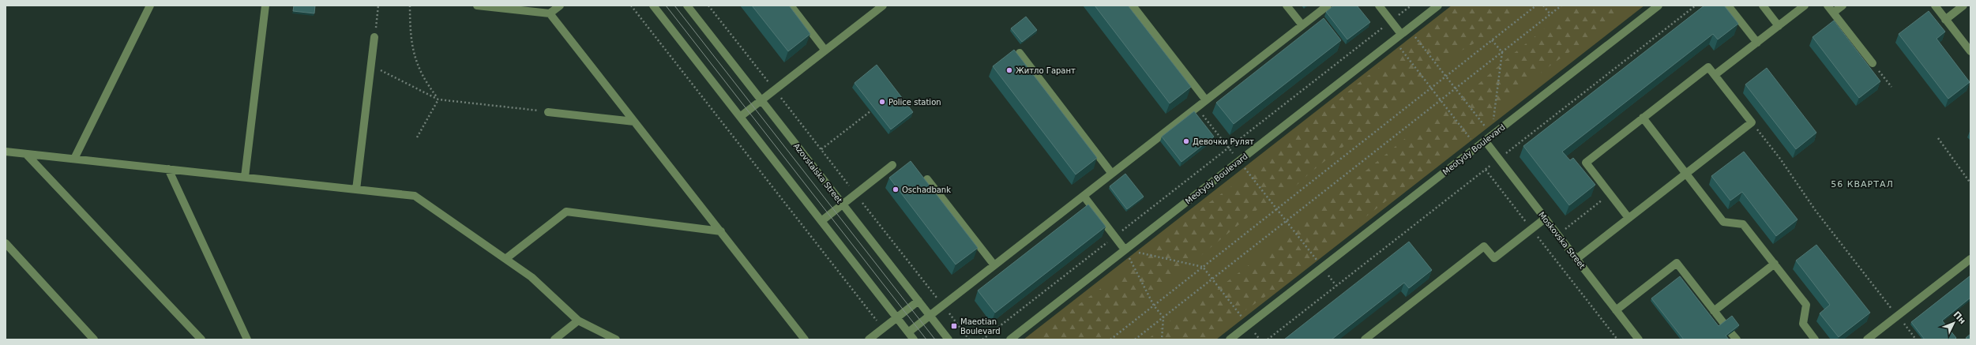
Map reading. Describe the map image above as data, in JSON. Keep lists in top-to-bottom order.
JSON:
{
  "streets": {
    "street": ["Meotydy Boulevard", "Azovstalska Street", "Moskovska Street"]
  },
  "crossings": [
    ["Meotydy Boulevard", "Moskovska Street"]
  ],
  "districts": ["56 КВАРТАЛ"],
  "places": {
    "other": [
      "Житло Гарант",
      "Police station",
      "Девочки Рулят",
      "Oschadbank"
    ],
    "transit": ["Maeotian Boulevard"]
  },
  "north": "top right"
}
